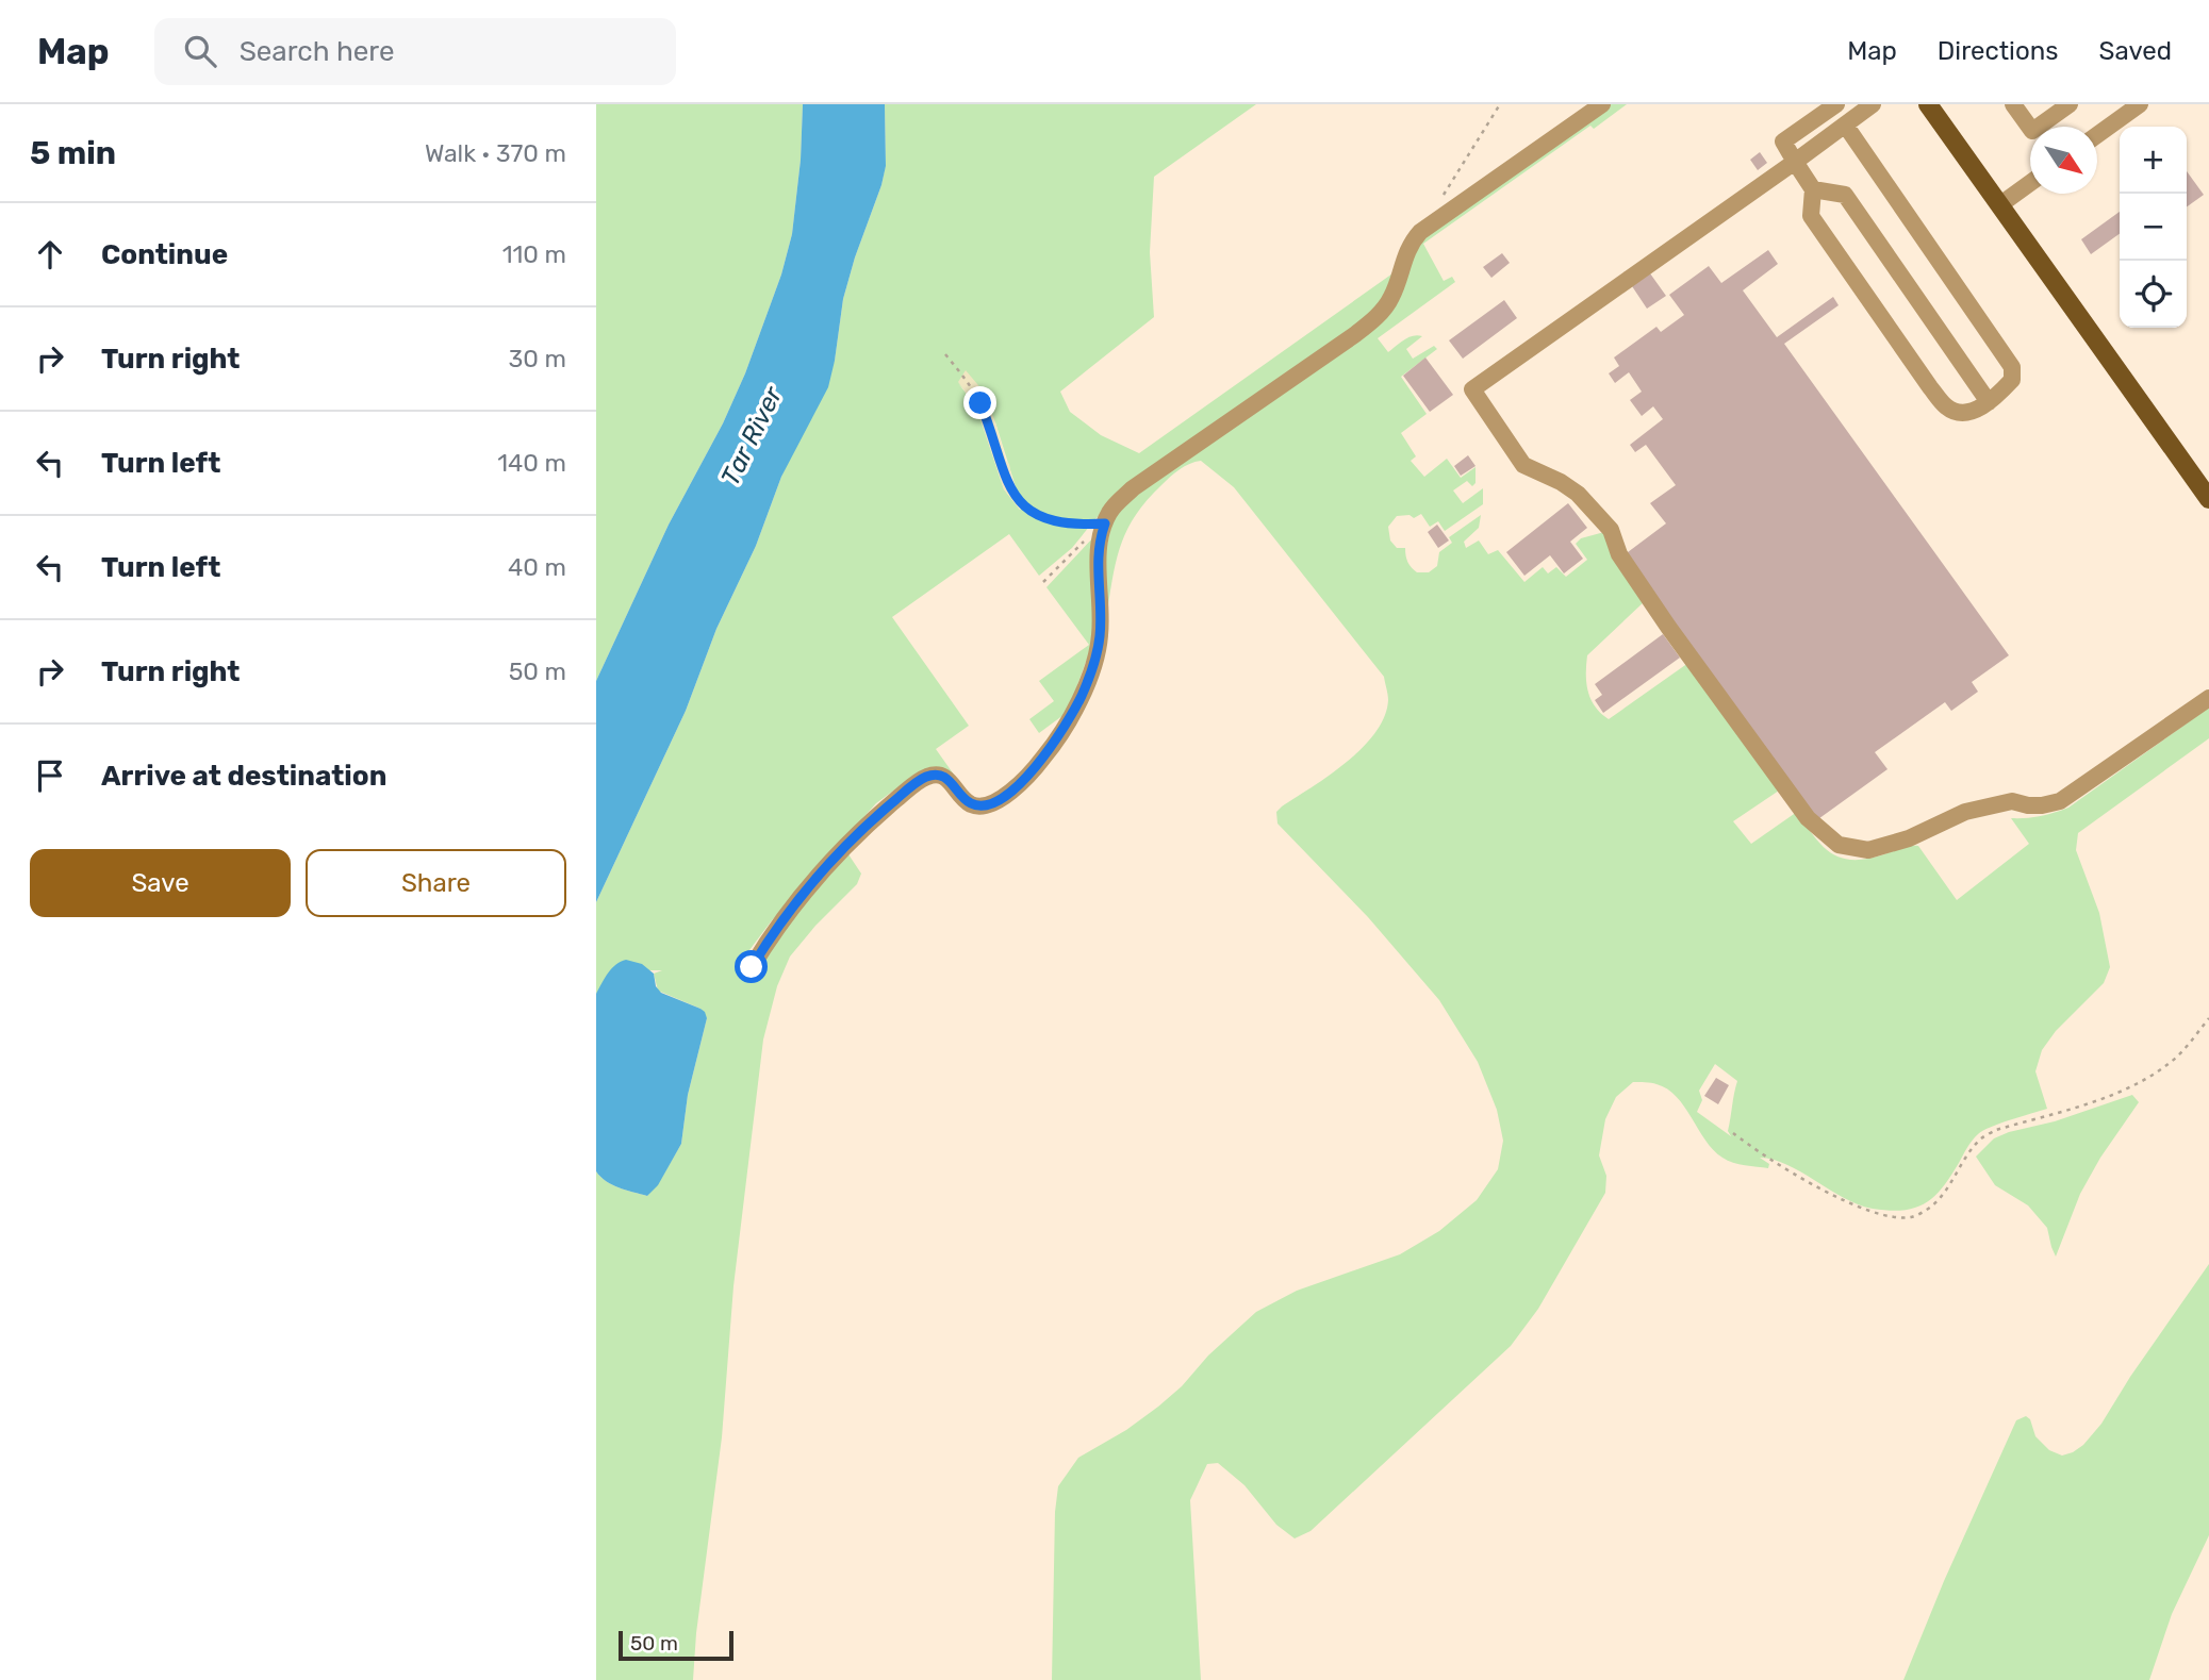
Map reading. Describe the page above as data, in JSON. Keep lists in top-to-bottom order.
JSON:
{
  "water": ["Tar River"],
  "scale_bar": "50 m",
  "north": "bottom right",
  "page": {
    "header": "Map",
    "search": "Search here",
    "nav": ["Map", "Directions", "Saved"],
    "heading": ["5 min", "Walk · 370 m"],
    "map_buttons": ["+", "−"],
    "list": [
      ["Continue", "110 m"],
      ["Turn right", "30 m"],
      ["Turn left", "140 m"],
      ["Turn left", "40 m"],
      ["Turn right", "50 m"],
      "Arrive at destination"
    ],
    "buttons": ["Save", "Share"],
    "scale": "50 m"
  }
}
